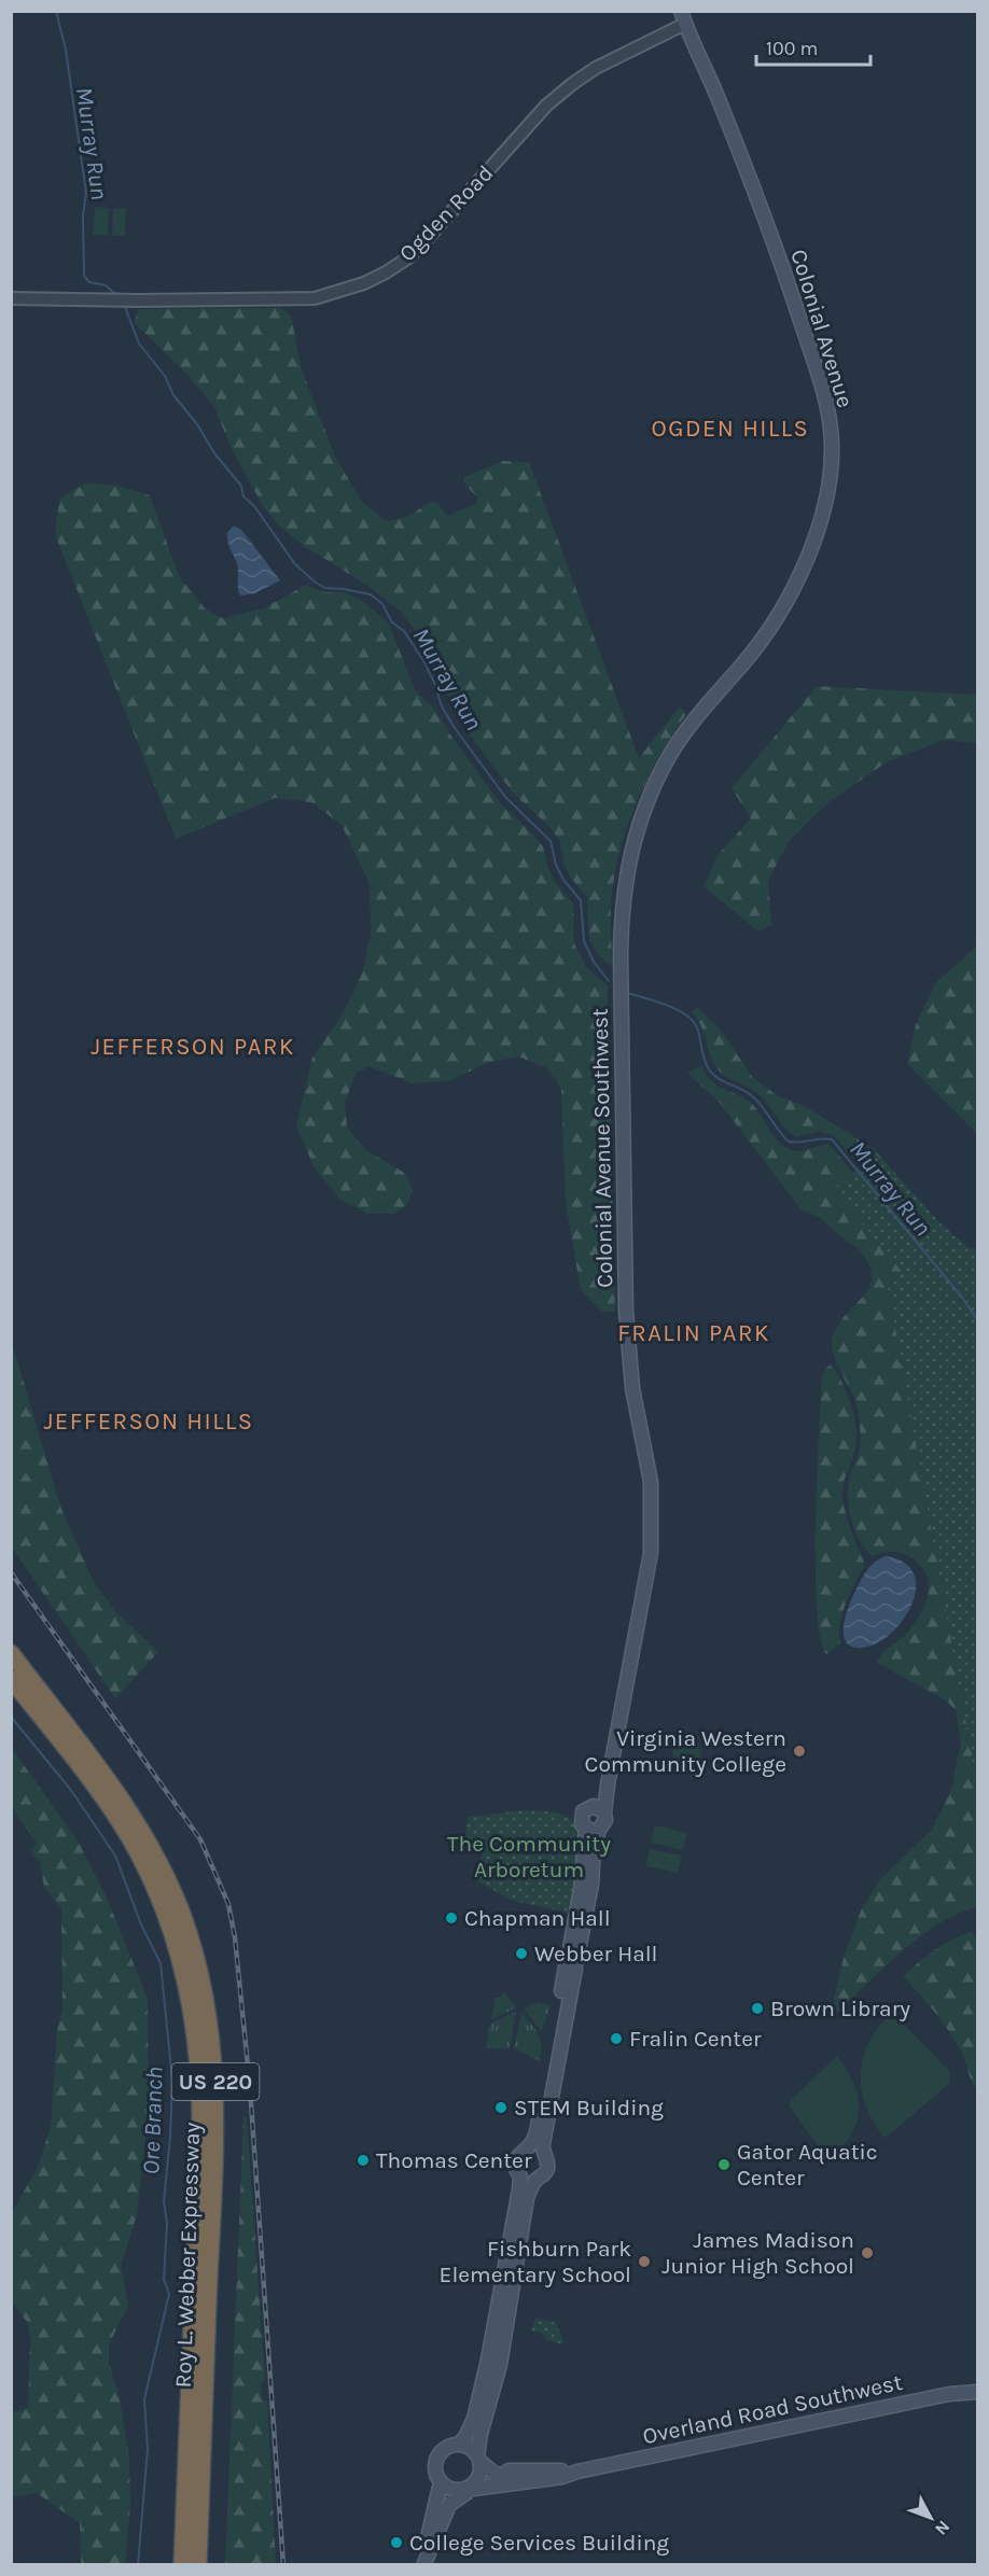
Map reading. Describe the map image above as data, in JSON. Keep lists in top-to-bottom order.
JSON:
{
  "streets": {
    "highway": ["US 220", "Roy L. Webber Expressway"],
    "main road": ["Colonial Avenue", "Colonial Avenue Southwest", "Overland Road Southwest"],
    "street": ["Ogden Road"]
  },
  "crossings": [
    ["Ogden Road", "Colonial Avenue"],
    ["Colonial Avenue", "Colonial Avenue Southwest"]
  ],
  "districts": [
    "OGDEN HILLS",
    "JEFFERSON PARK",
    "FRALIN PARK",
    "JEFFERSON HILLS"
  ],
  "water": ["Murray Run", "Ore Branch"],
  "parks": ["The Community Arboretum"],
  "places": [
    "Virginia Western Community College",
    "Chapman Hall",
    "Webber Hall",
    "Brown Library",
    "Fralin Center",
    "STEM Building",
    "Thomas Center",
    "Gator Aquatic Center",
    "James Madison Junior High School",
    "Fishburn Park Elementary School",
    "College Services Building"
  ],
  "scale_bar": "100 m",
  "north": "bottom right"
}
